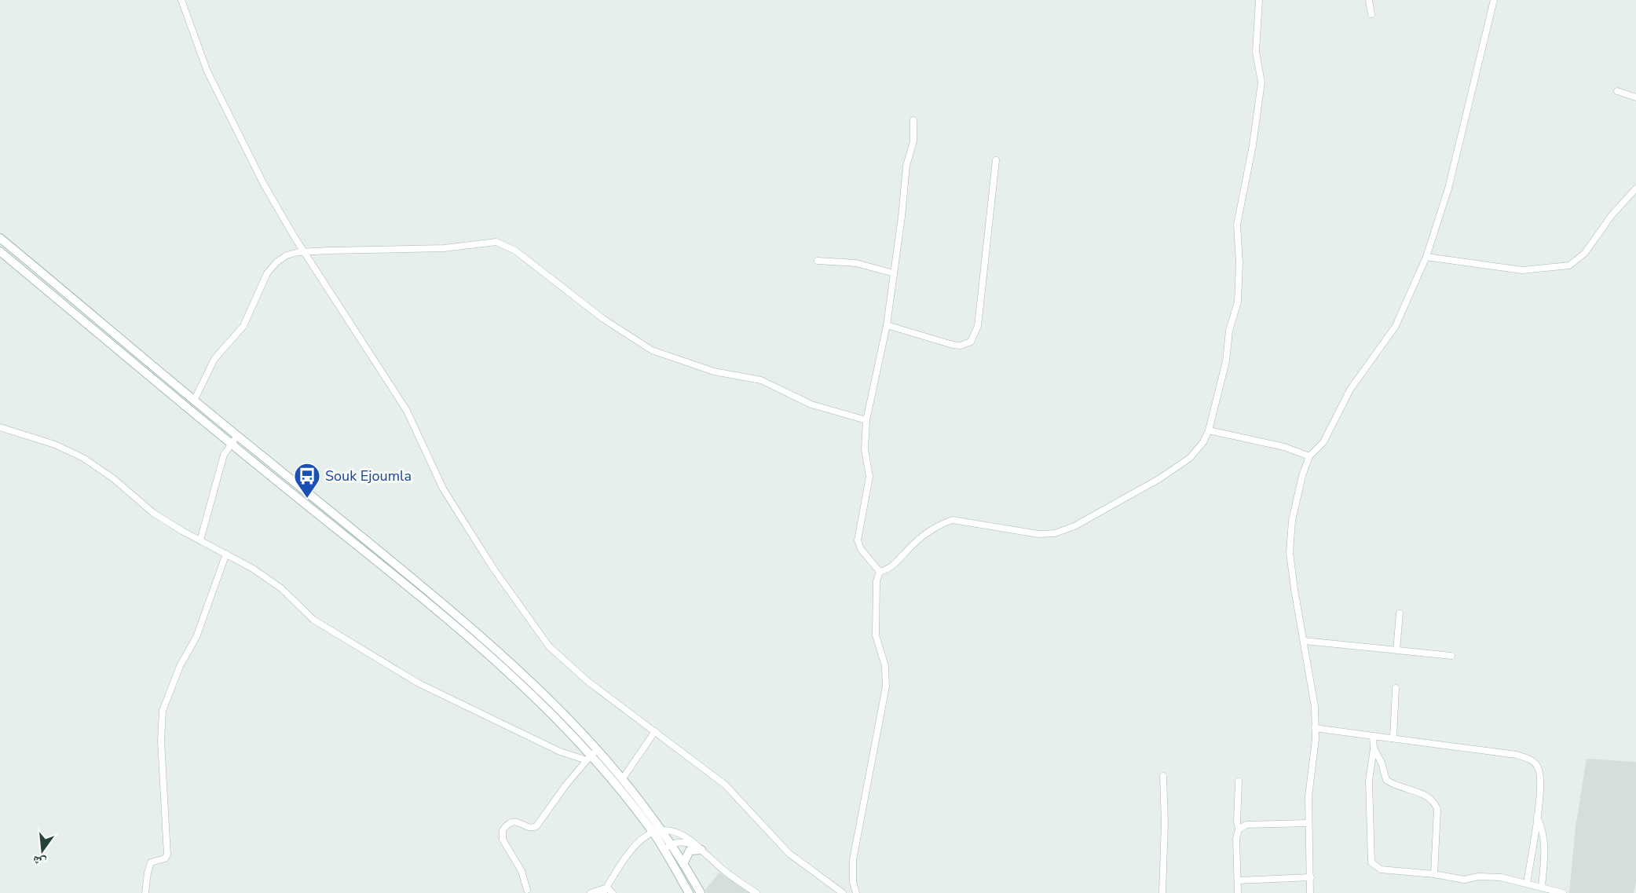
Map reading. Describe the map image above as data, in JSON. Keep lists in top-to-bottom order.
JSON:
{
  "places": {
    "bus stop": ["Souk Ejoumla"]
  },
  "north": "bottom"
}
